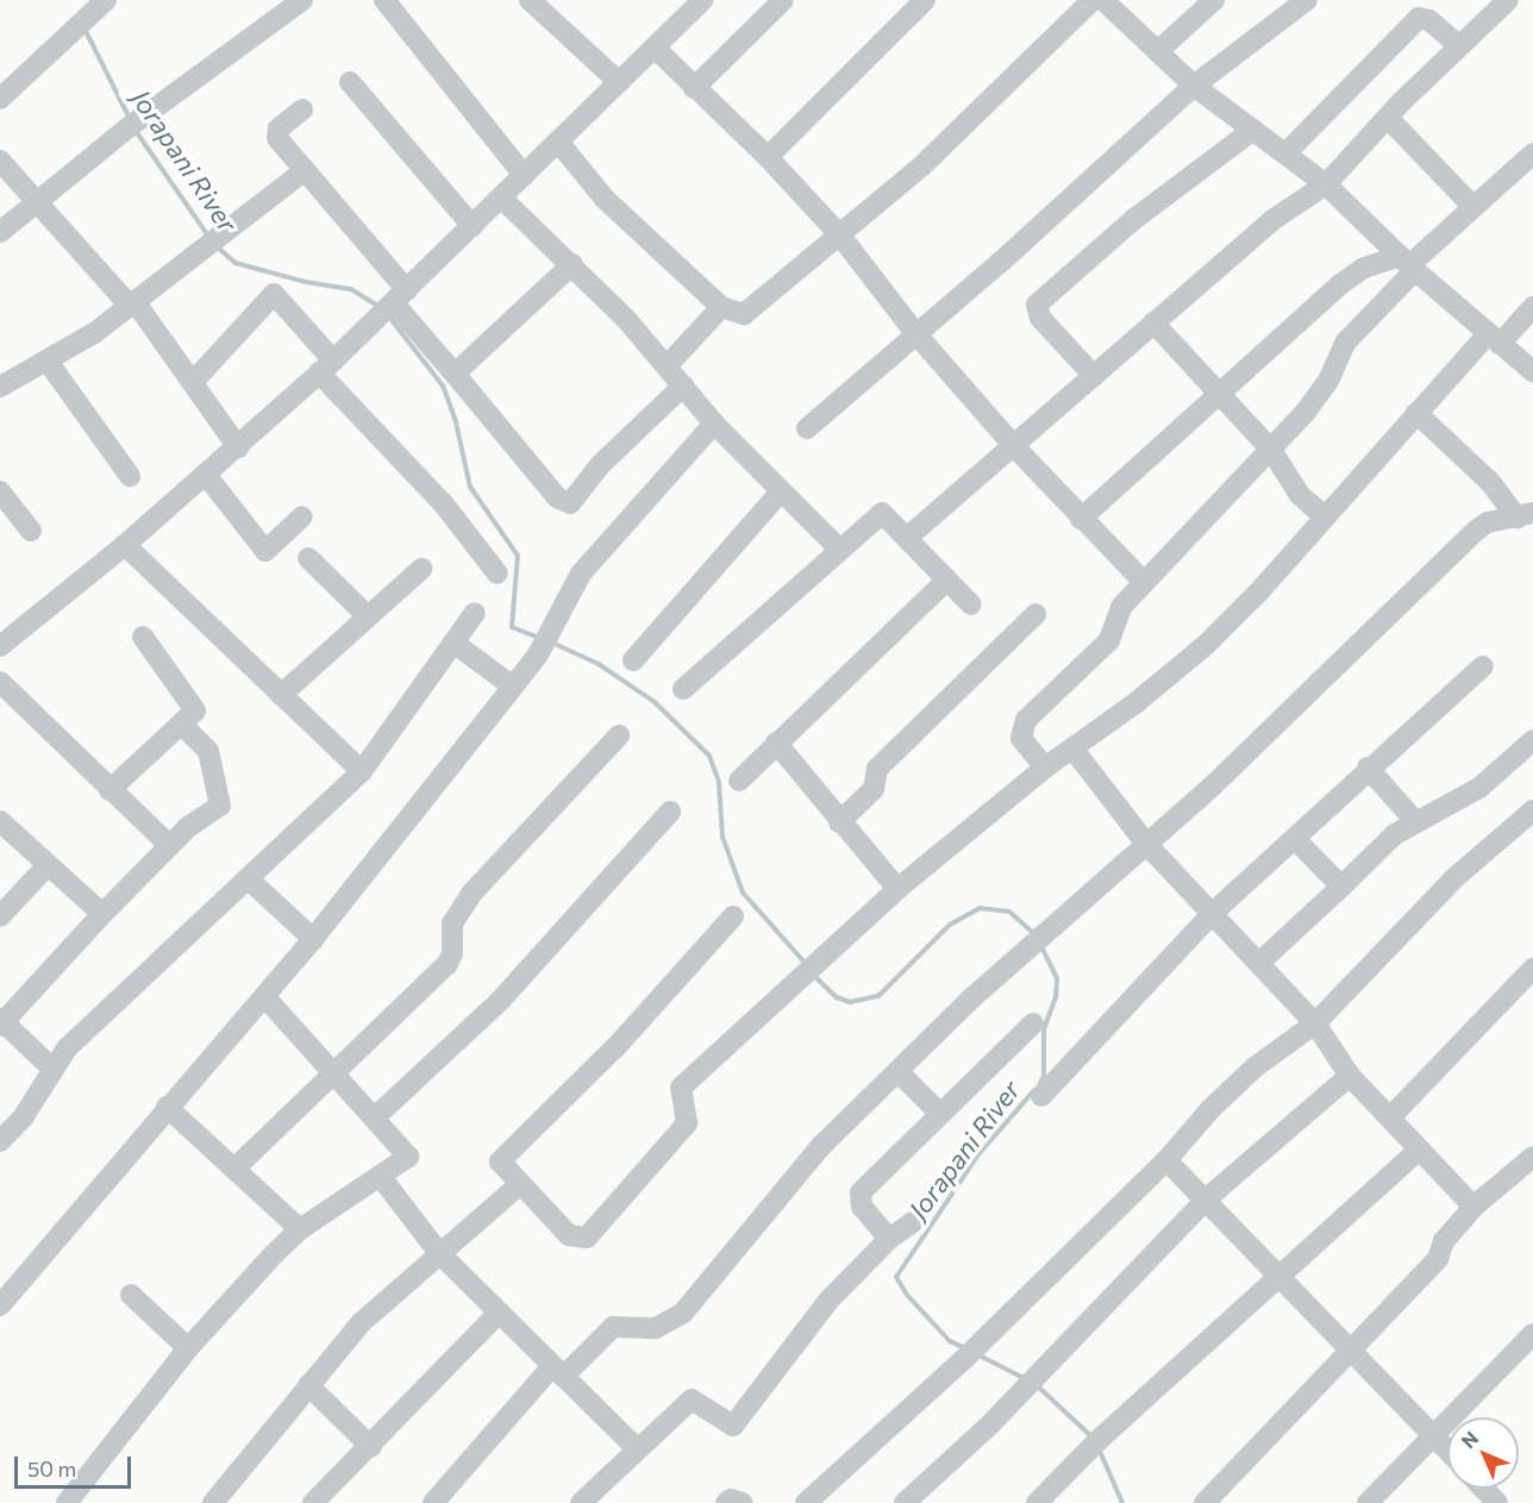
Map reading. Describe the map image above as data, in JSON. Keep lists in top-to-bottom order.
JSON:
{
  "water": ["Jorapani River"],
  "scale_bar": "50 m",
  "north": "top left"
}
